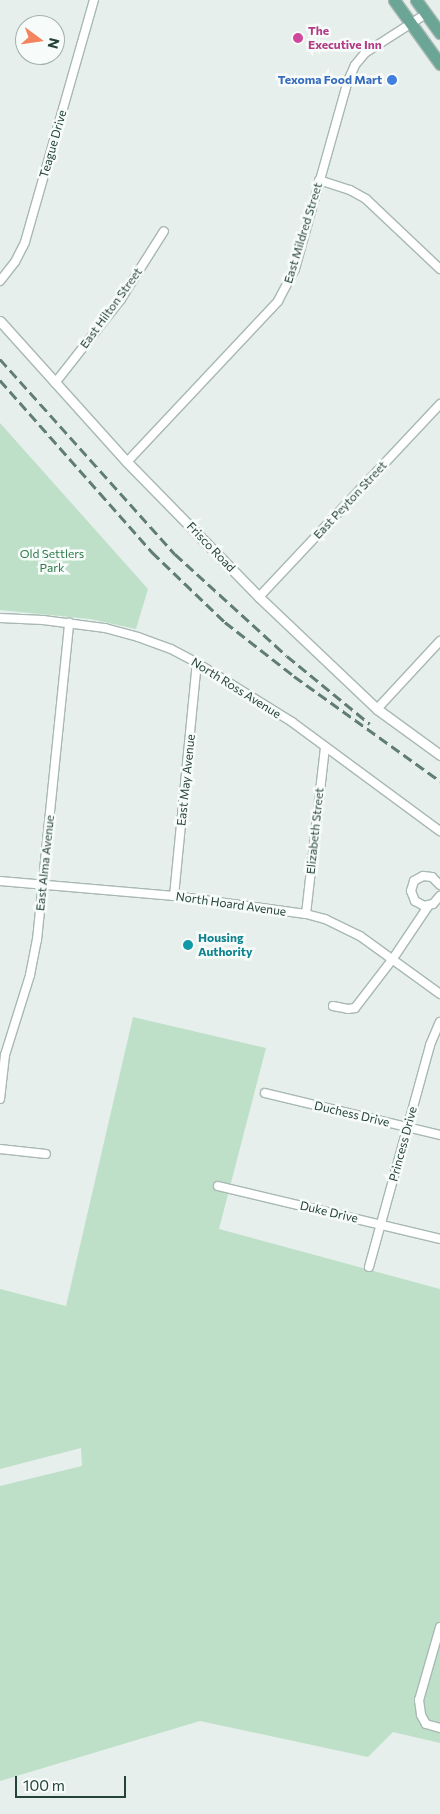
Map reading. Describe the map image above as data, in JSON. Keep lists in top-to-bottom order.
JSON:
{
  "streets": {
    "street": [
      "Teague Drive",
      "East Mildred Street",
      "East Hilton Street",
      "East Peyton Street",
      "Frisco Road",
      "North Ross Avenue",
      "East May Avenue",
      "Elizabeth Street",
      "East Alma Avenue",
      "North Hoard Avenue",
      "Duchess Drive",
      "Princess Drive",
      "Duke Drive"
    ]
  },
  "crossings": [
    ["East Mildred Street", "Frisco Road"],
    ["East Hilton Street", "Frisco Road"],
    ["East Peyton Street", "Frisco Road"],
    ["North Ross Avenue", "East May Avenue"],
    ["North Ross Avenue", "Elizabeth Street"],
    ["North Ross Avenue", "East Alma Avenue"],
    ["East May Avenue", "North Hoard Avenue"],
    ["Elizabeth Street", "North Hoard Avenue"],
    ["East Alma Avenue", "North Hoard Avenue"],
    ["Duchess Drive", "Princess Drive"],
    ["Princess Drive", "Duke Drive"]
  ],
  "parks": ["Old Settlers Park"],
  "places": ["The Executive Inn", "Texoma Food Mart", "Housing Authority"],
  "scale_bar": "100 m",
  "north": "right"
}
